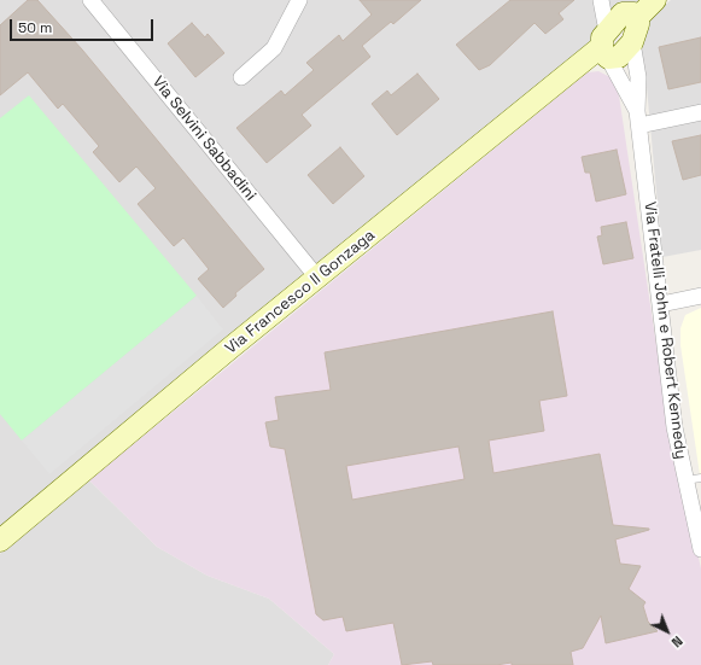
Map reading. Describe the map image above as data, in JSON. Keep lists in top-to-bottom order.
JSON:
{
  "streets": {
    "street": ["Via Selvini Sabbadini", "Via Francesco II Gonzaga", "Via Fratelli John e Robert Kennedy"]
  },
  "crossings": [
    ["Via Selvini Sabbadini", "Via Francesco II Gonzaga"],
    ["Via Francesco II Gonzaga", "Via Fratelli John e Robert Kennedy"]
  ],
  "scale_bar": "50 m",
  "north": "bottom right"
}
